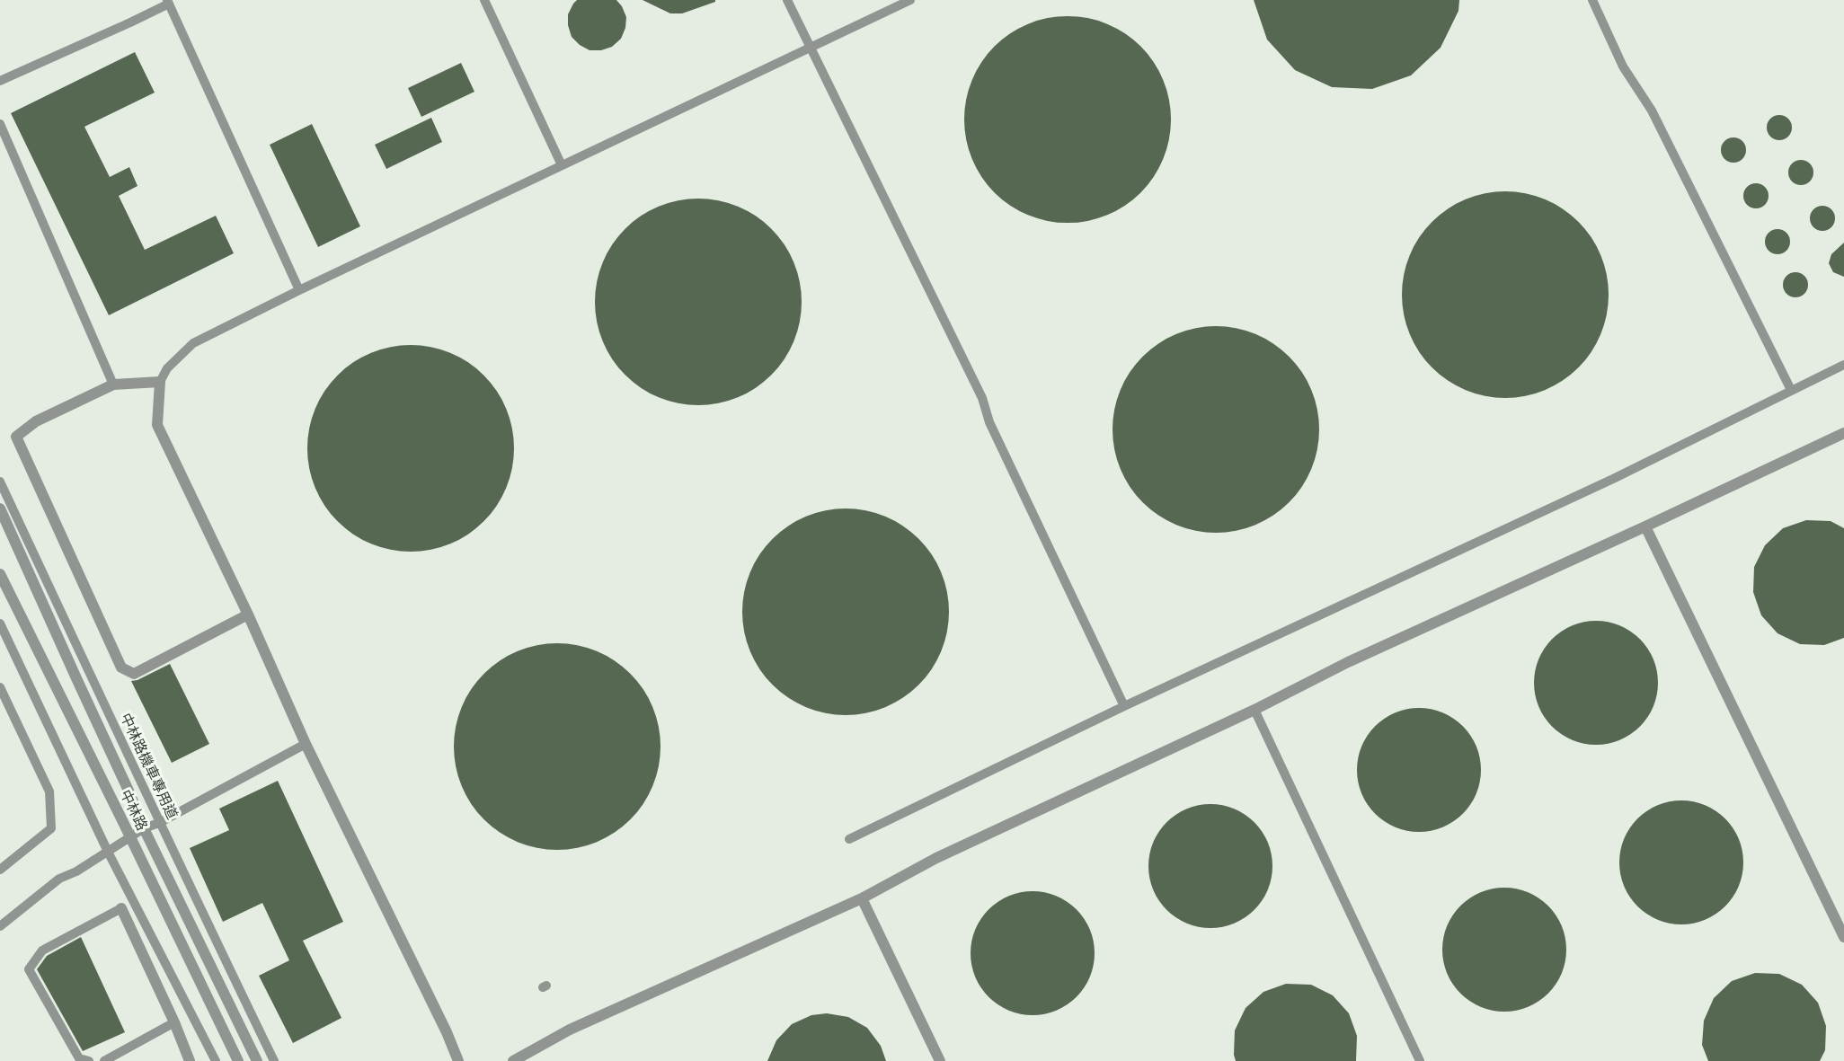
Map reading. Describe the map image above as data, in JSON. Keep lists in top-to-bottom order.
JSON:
{
  "streets": {
    "street": ["中林路"],
    "lane": ["中林路機車專用道"]
  }
}
